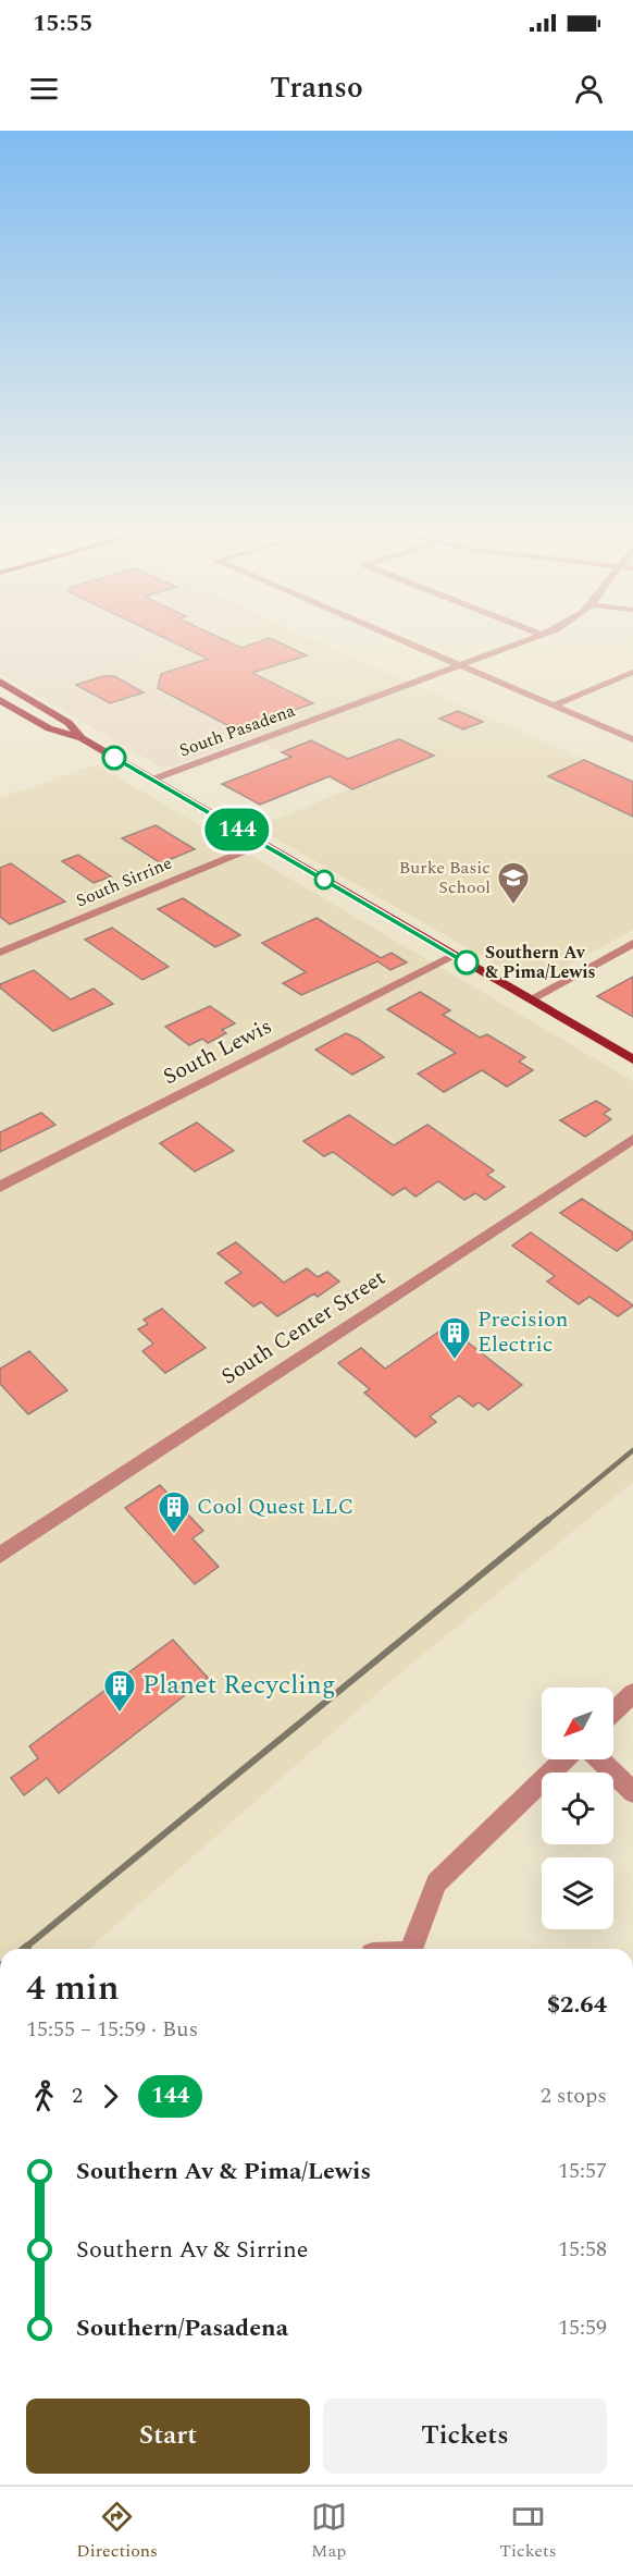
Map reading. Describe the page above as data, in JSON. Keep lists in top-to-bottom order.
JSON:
{
  "streets": {
    "street": [
      "South Pasadena",
      "South Sirrine",
      "South Lewis",
      "South Center Street"
    ]
  },
  "places": {
    "school or university": ["Burke Basic School"],
    "other": ["Southern Av & Pima/Lewis"],
    "building": ["Precision Electric", "Cool Quest LLC", "Planet Recycling"]
  },
  "lines": ["bus line 144"],
  "north": "bottom left",
  "page": {
    "status": "15:55",
    "header": "Transo",
    "on_map": "144",
    "heading": ["4 min", "15:55 – 15:59 · Bus", "$2.64"],
    "legs": ["2", "144", "2 stops"],
    "list": [
      {
        "name": "Southern Av & Pima/Lewis",
        "value": "15:57"
      },
      {
        "name": "Southern Av & Sirrine",
        "value": "15:58"
      },
      {
        "name": "Southern/Pasadena",
        "value": "15:59"
      }
    ],
    "buttons": ["Start", "Tickets"],
    "tabs": ["Directions", "Map", "Tickets"]
  }
}
